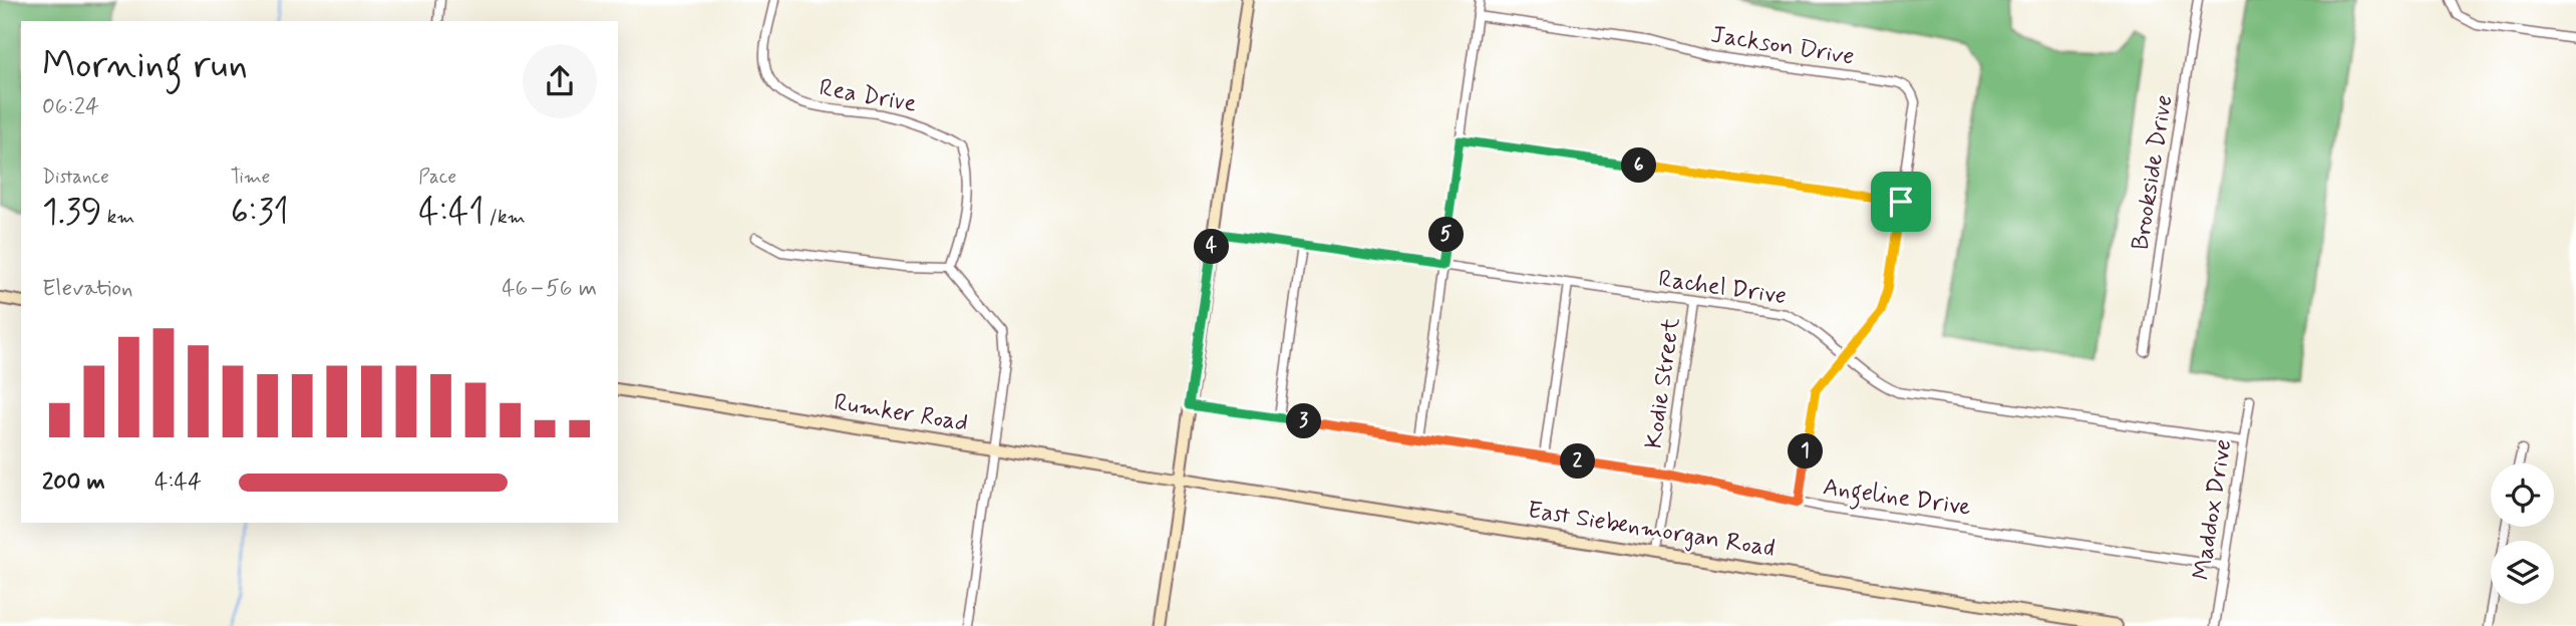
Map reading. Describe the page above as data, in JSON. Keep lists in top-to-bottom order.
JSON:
{
  "streets": {
    "street": [
      "Jackson Drive",
      "Rea Drive",
      "Brookside Drive",
      "Rachel Drive",
      "Kodie Street",
      "Rumker Road",
      "Angeline Drive",
      "Maddox Drive",
      "East Siebenmorgan Road"
    ]
  },
  "crossings": [
    ["Rachel Drive", "Kodie Street"],
    ["Rachel Drive", "Maddox Drive"],
    ["Kodie Street", "Angeline Drive"],
    ["Kodie Street", "East Siebenmorgan Road"],
    ["Rumker Road", "East Siebenmorgan Road"],
    ["Angeline Drive", "Maddox Drive"]
  ],
  "page": {
    "heading": ["Morning run", "06:24"],
    "stats": [
      ["Distance", "1.39 km"],
      ["Time", "6:31"],
      ["Pace", "4:41 /km"]
    ],
    "pins": [
      "6",
      "5",
      "4",
      "3",
      "1",
      "2"
    ],
    "chart": ["Elevation", "46–56 m"],
    "list": [
      {
        "name": "200 m",
        "note": "4:44"
      }
    ]
  }
}
